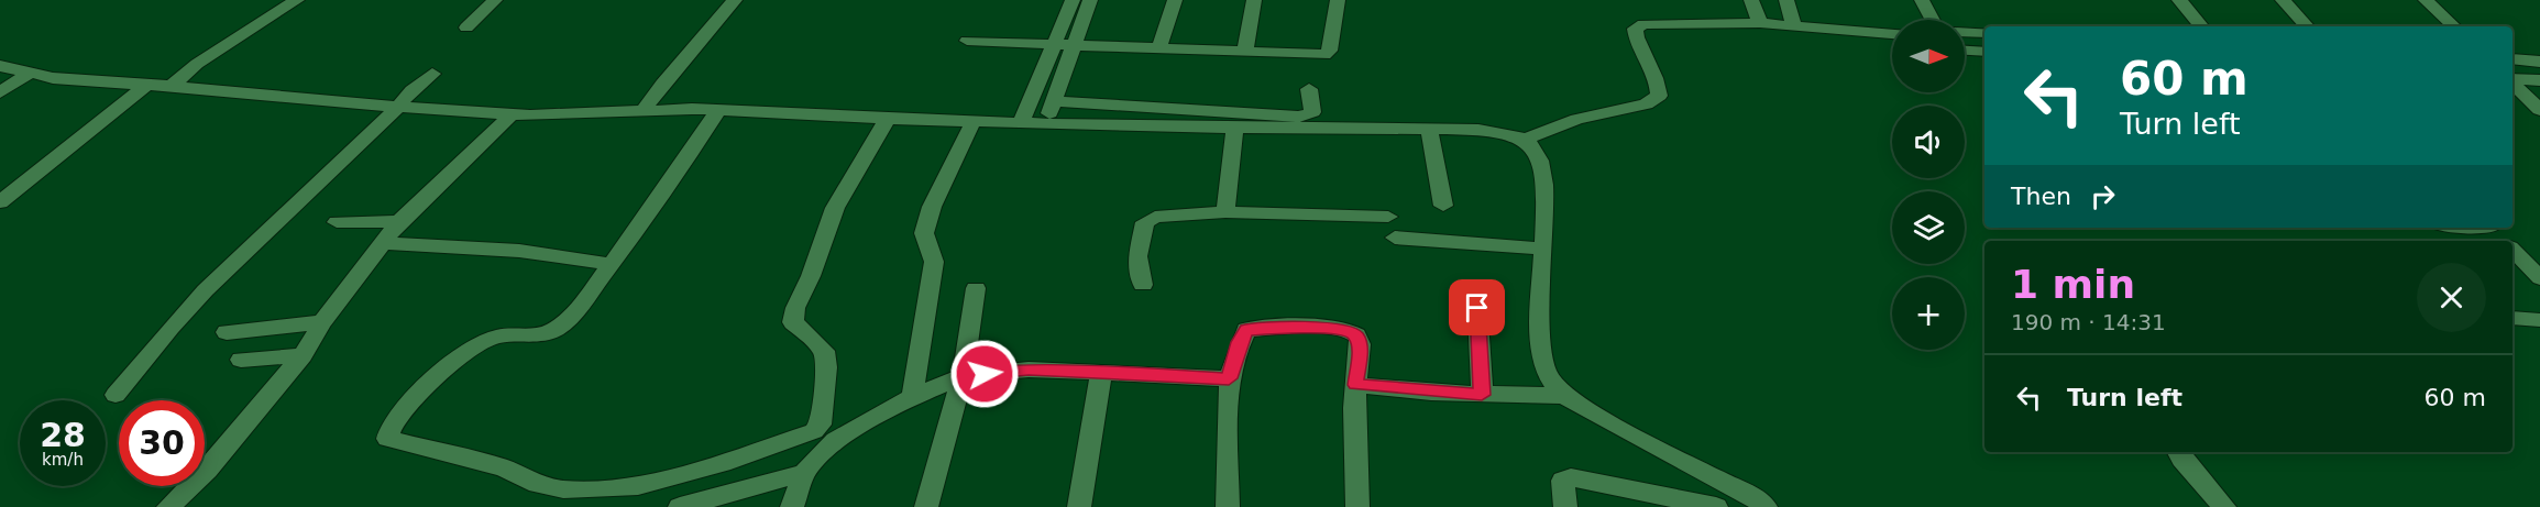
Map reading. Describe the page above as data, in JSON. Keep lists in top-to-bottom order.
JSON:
{
  "north": "right",
  "page": {
    "map_buttons": "+",
    "turn": ["60 m", "Turn left"],
    "then": "Then",
    "heading": ["1 min", "190 m · 14:31"],
    "list": [
      {
        "name": "Turn left",
        "value": "60 m"
      }
    ],
    "speed": "28 km/h",
    "limit": "30"
  }
}
